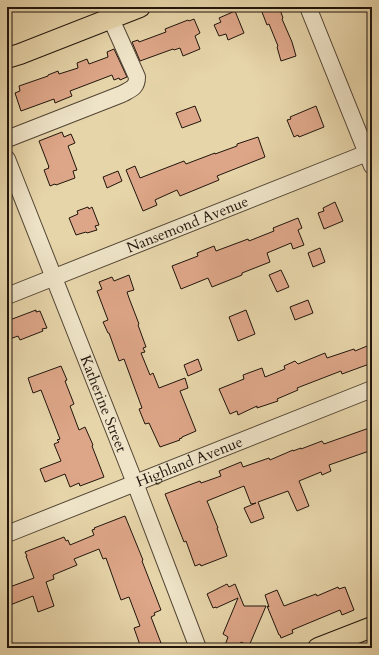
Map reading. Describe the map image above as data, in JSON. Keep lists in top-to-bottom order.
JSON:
{
  "streets": {
    "street": ["Nansemond Avenue", "Katherine Street", "Highland Avenue"]
  },
  "crossings": [
    ["Nansemond Avenue", "Katherine Street"],
    ["Katherine Street", "Highland Avenue"]
  ]
}
